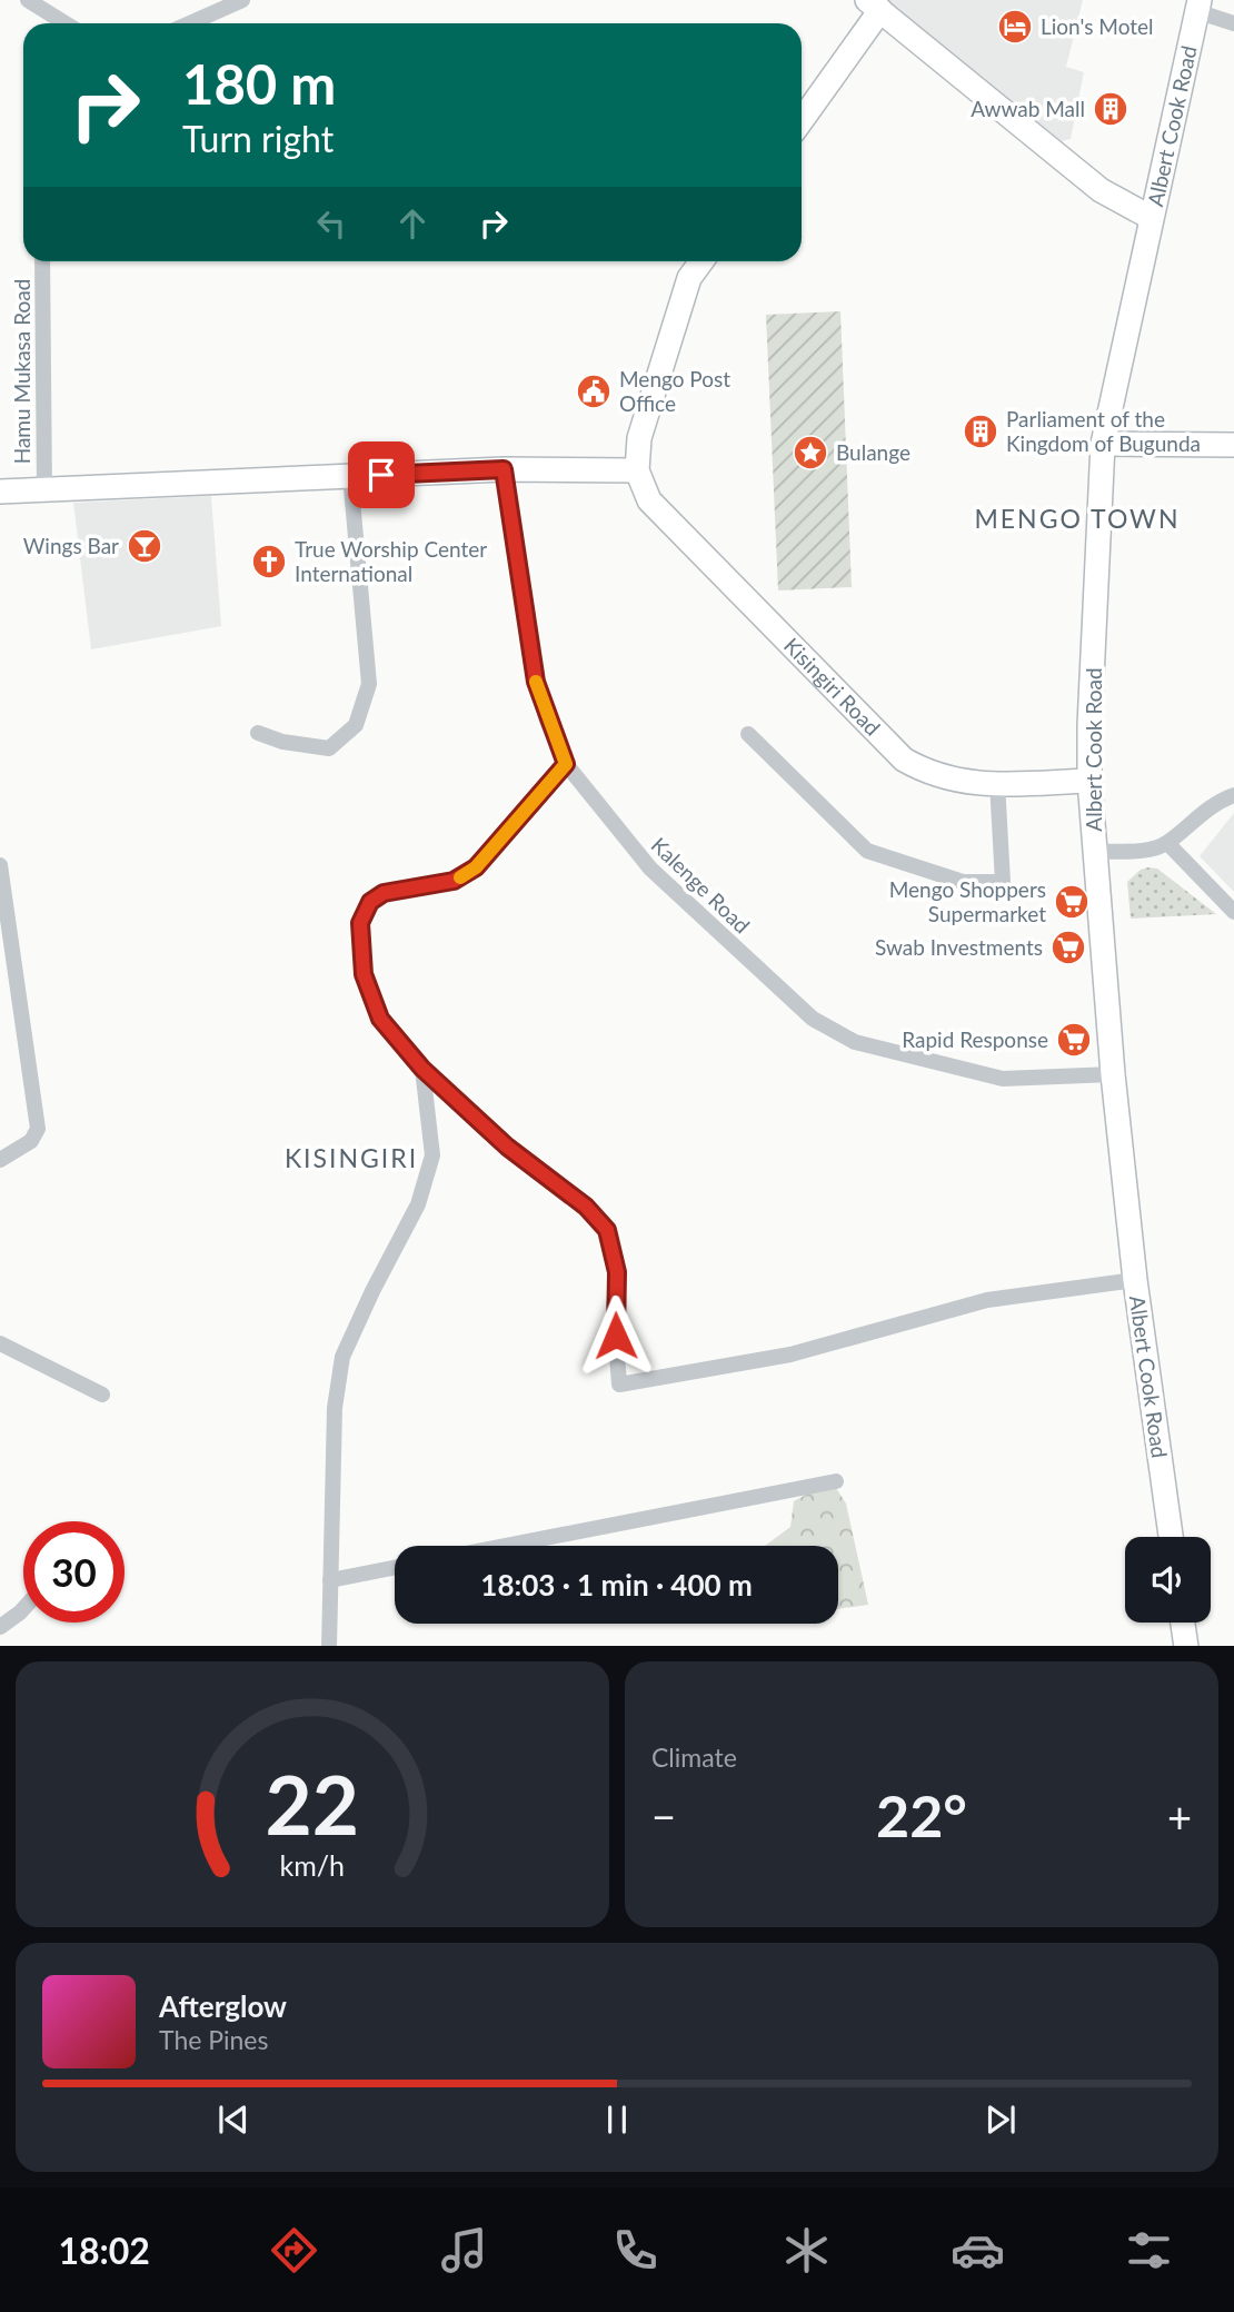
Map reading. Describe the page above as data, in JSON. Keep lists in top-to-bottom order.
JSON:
{
  "streets": {
    "main road": ["Albert Cook Road", "Kisingiri Road"],
    "street": ["Hamu Mukasa Road", "Kalenge Road"]
  },
  "crossings": [
    ["Albert Cook Road", "Kisingiri Road"],
    ["Albert Cook Road", "Kalenge Road"]
  ],
  "districts": ["MENGO TOWN", "KISINGIRI"],
  "places": {
    "hotel": ["Lion's Motel"],
    "building": ["Awwab Mall", "Parliament of the Kingdom of Bugunda"],
    "public building": ["Mengo Post Office"],
    "place": ["Bulange"],
    "bar": ["Wings Bar"],
    "church": ["True Worship Center International"],
    "supermarket": ["Mengo Shoppers Supermarket", "Swab Investments", "Rapid Response"]
  },
  "page": {
    "turn": ["180 m", "Turn right"],
    "limit": "30",
    "trip": "18:03 · 1 min · 400 m",
    "tile": "Climate",
    "heat": ["−", "22°", "+"],
    "song": ["Afterglow", "The Pines"],
    "tabs": "18:02",
    "gauge": ["22", "km/h"]
  }
}
